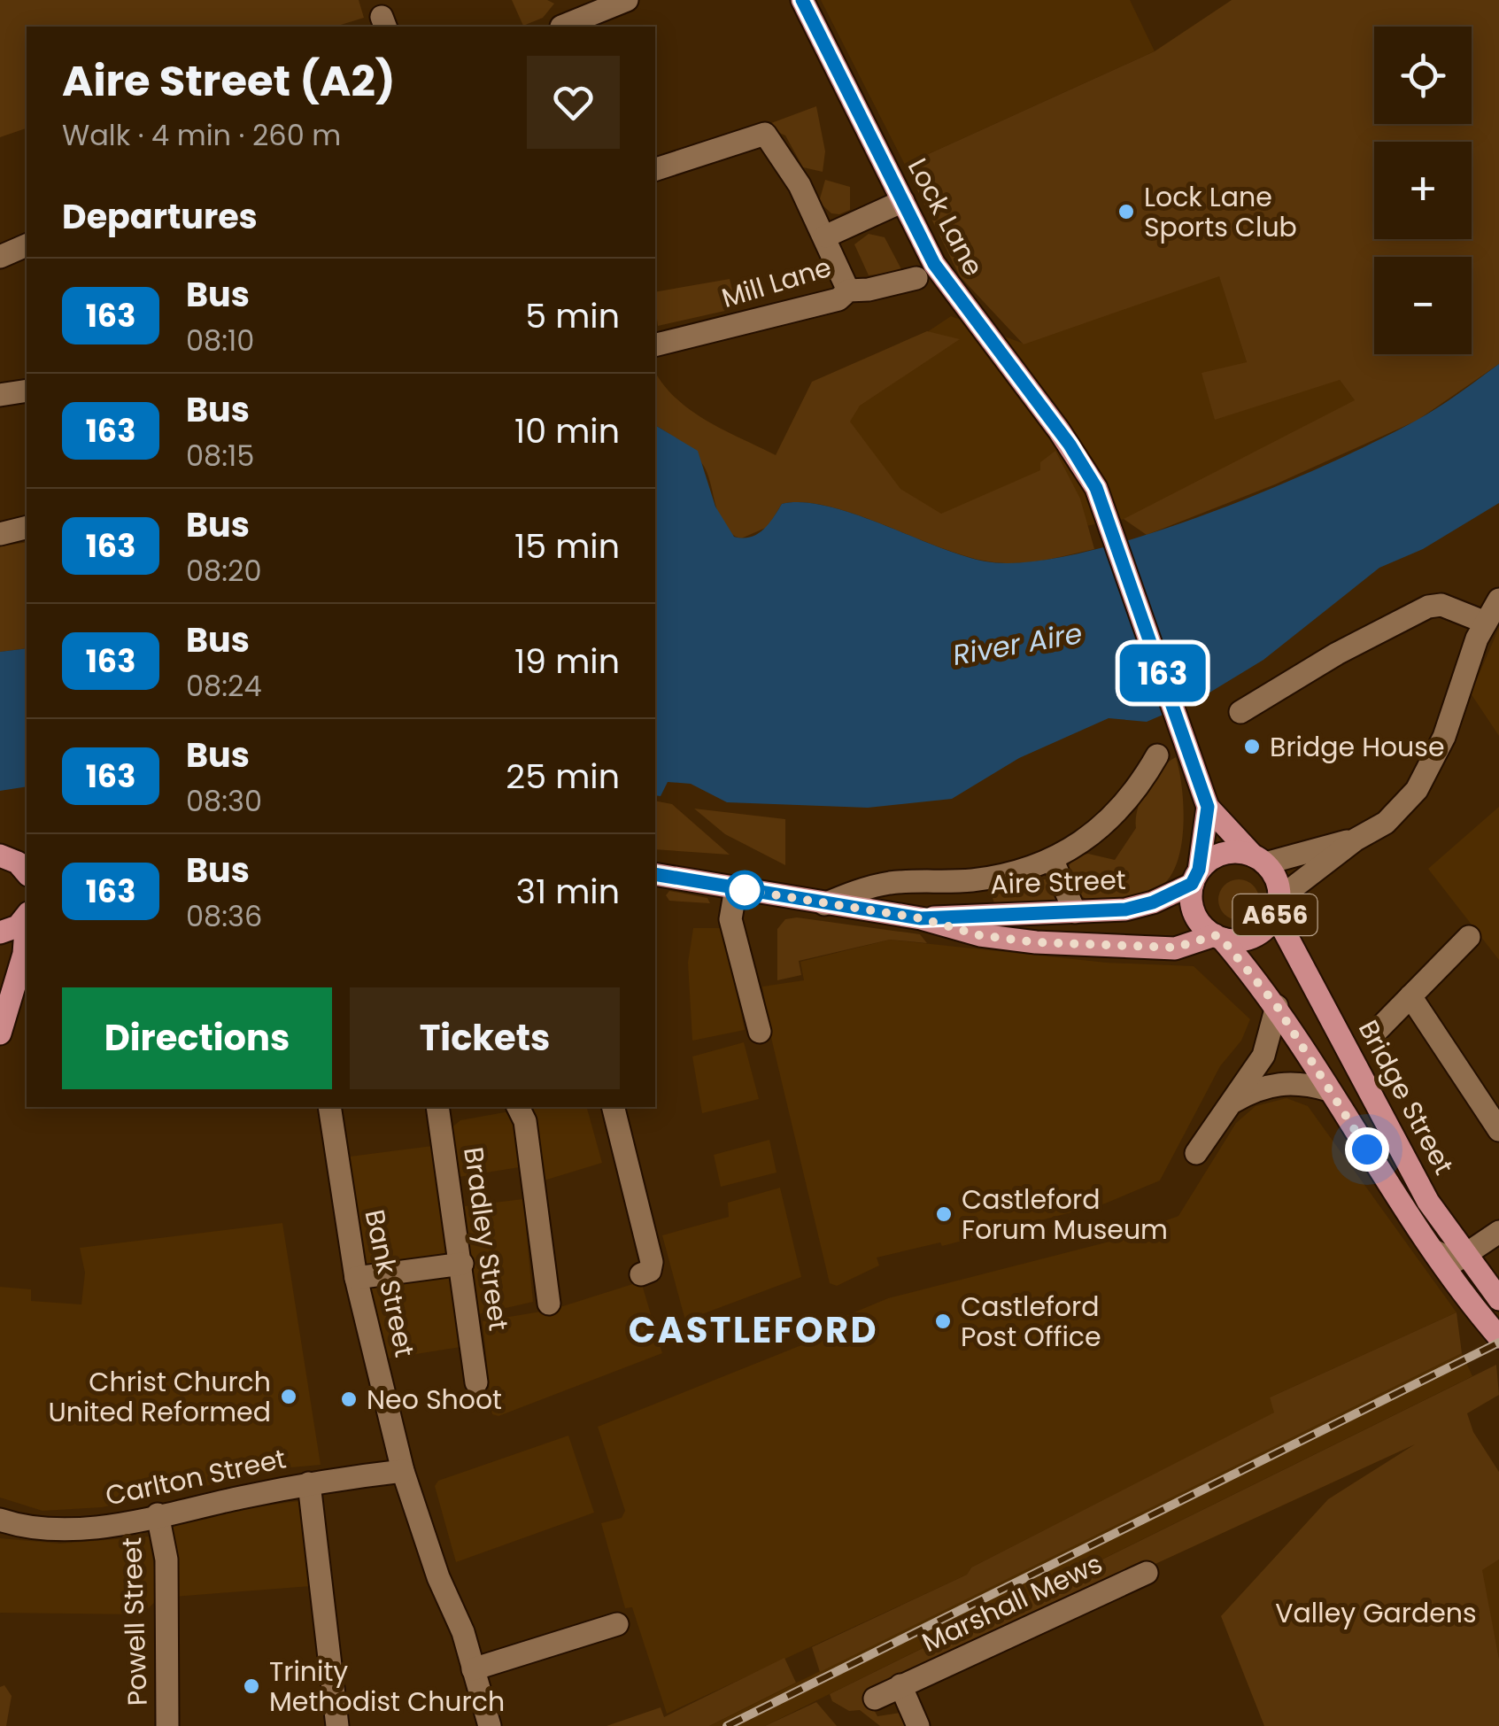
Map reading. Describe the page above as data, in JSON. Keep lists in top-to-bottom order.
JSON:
{
  "streets": {
    "main road": [
      "Lock Lane",
      "Aire Street",
      "A656",
      "Bridge Street"
    ],
    "street": [
      "Mill Lane",
      "Bradley Street",
      "Bank Street",
      "Carlton Street",
      "Marshall Mews",
      "Powell Street"
    ]
  },
  "crossings": [
    ["Lock Lane", "A656"],
    ["Aire Street", "A656"],
    ["Aire Street", "Bridge Street"],
    ["A656", "Bridge Street"],
    ["Bank Street", "Carlton Street"],
    ["Carlton Street", "Powell Street"]
  ],
  "districts": ["CASTLEFORD"],
  "water": ["River Aire"],
  "parks": ["Valley Gardens"],
  "places": [
    "Lock Lane Sports Club",
    "Bridge House",
    "Castleford Forum Museum",
    "Castleford Post Office",
    "Christ Church United Reformed",
    "Neo Shoot",
    "Trinity Methodist Church"
  ],
  "lines": ["bus line 163"],
  "page": {
    "on_map": "163",
    "map_buttons": ["+", "−"],
    "heading": [
      ["Aire Street (A2)", "Walk · 4 min · 260 m"],
      "Departures"
    ],
    "list": [
      {
        "mark": "163",
        "name": "Bus",
        "note": "08:10",
        "value": "5 min"
      },
      {
        "mark": "163",
        "name": "Bus",
        "note": "08:15",
        "value": "10 min"
      },
      {
        "mark": "163",
        "name": "Bus",
        "note": "08:20",
        "value": "15 min"
      },
      {
        "mark": "163",
        "name": "Bus",
        "note": "08:24",
        "value": "19 min"
      },
      {
        "mark": "163",
        "name": "Bus",
        "note": "08:30",
        "value": "25 min"
      },
      {
        "mark": "163",
        "name": "Bus",
        "note": "08:36",
        "value": "31 min"
      }
    ],
    "buttons": ["Directions", "Tickets"]
  }
}
